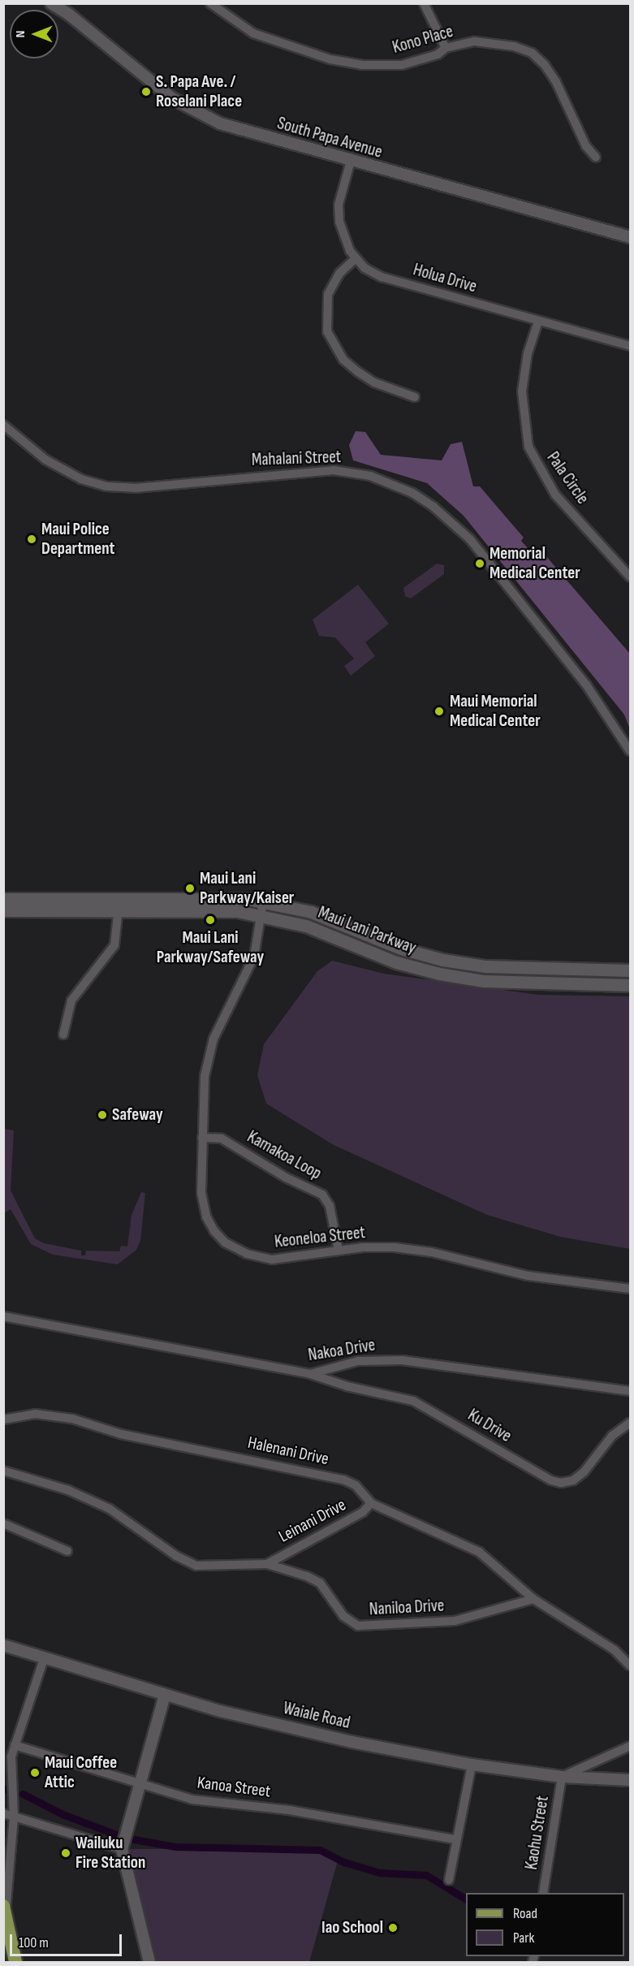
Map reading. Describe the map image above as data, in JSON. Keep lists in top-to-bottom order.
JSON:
{
  "streets": {
    "main road": ["Maui Lani Parkway"],
    "street": [
      "Kono Place",
      "South Papa Avenue",
      "Holua Drive",
      "Mahalani Street",
      "Pala Circle",
      "Kamakoa Loop",
      "Keoneloa Street",
      "Nakoa Drive",
      "Ku Drive",
      "Halenani Drive",
      "Leinani Drive",
      "Naniloa Drive",
      "Waiale Road",
      "Kanoa Street",
      "Kaohu Street"
    ]
  },
  "crossings": [
    ["Holua Drive", "Pala Circle"],
    ["Maui Lani Parkway", "Keoneloa Street"],
    ["Kamakoa Loop", "Keoneloa Street"],
    ["Nakoa Drive", "Ku Drive"],
    ["Halenani Drive", "Leinani Drive"],
    ["Halenani Drive", "Naniloa Drive"],
    ["Leinani Drive", "Naniloa Drive"],
    ["Waiale Road", "Kaohu Street"]
  ],
  "places": [
    "S. Papa Ave. / Roselani Place",
    "Maui Police Department",
    "Memorial Medical Center",
    "Maui Memorial Medical Center",
    "Maui Lani Parkway/Kaiser",
    "Maui Lani Parkway/Safeway",
    "Safeway",
    "Maui Coffee Attic",
    "Wailuku Fire Station",
    "Iao School"
  ],
  "legend": ["Road", "Park"],
  "scale_bar": "100 m",
  "north": "left"
}
